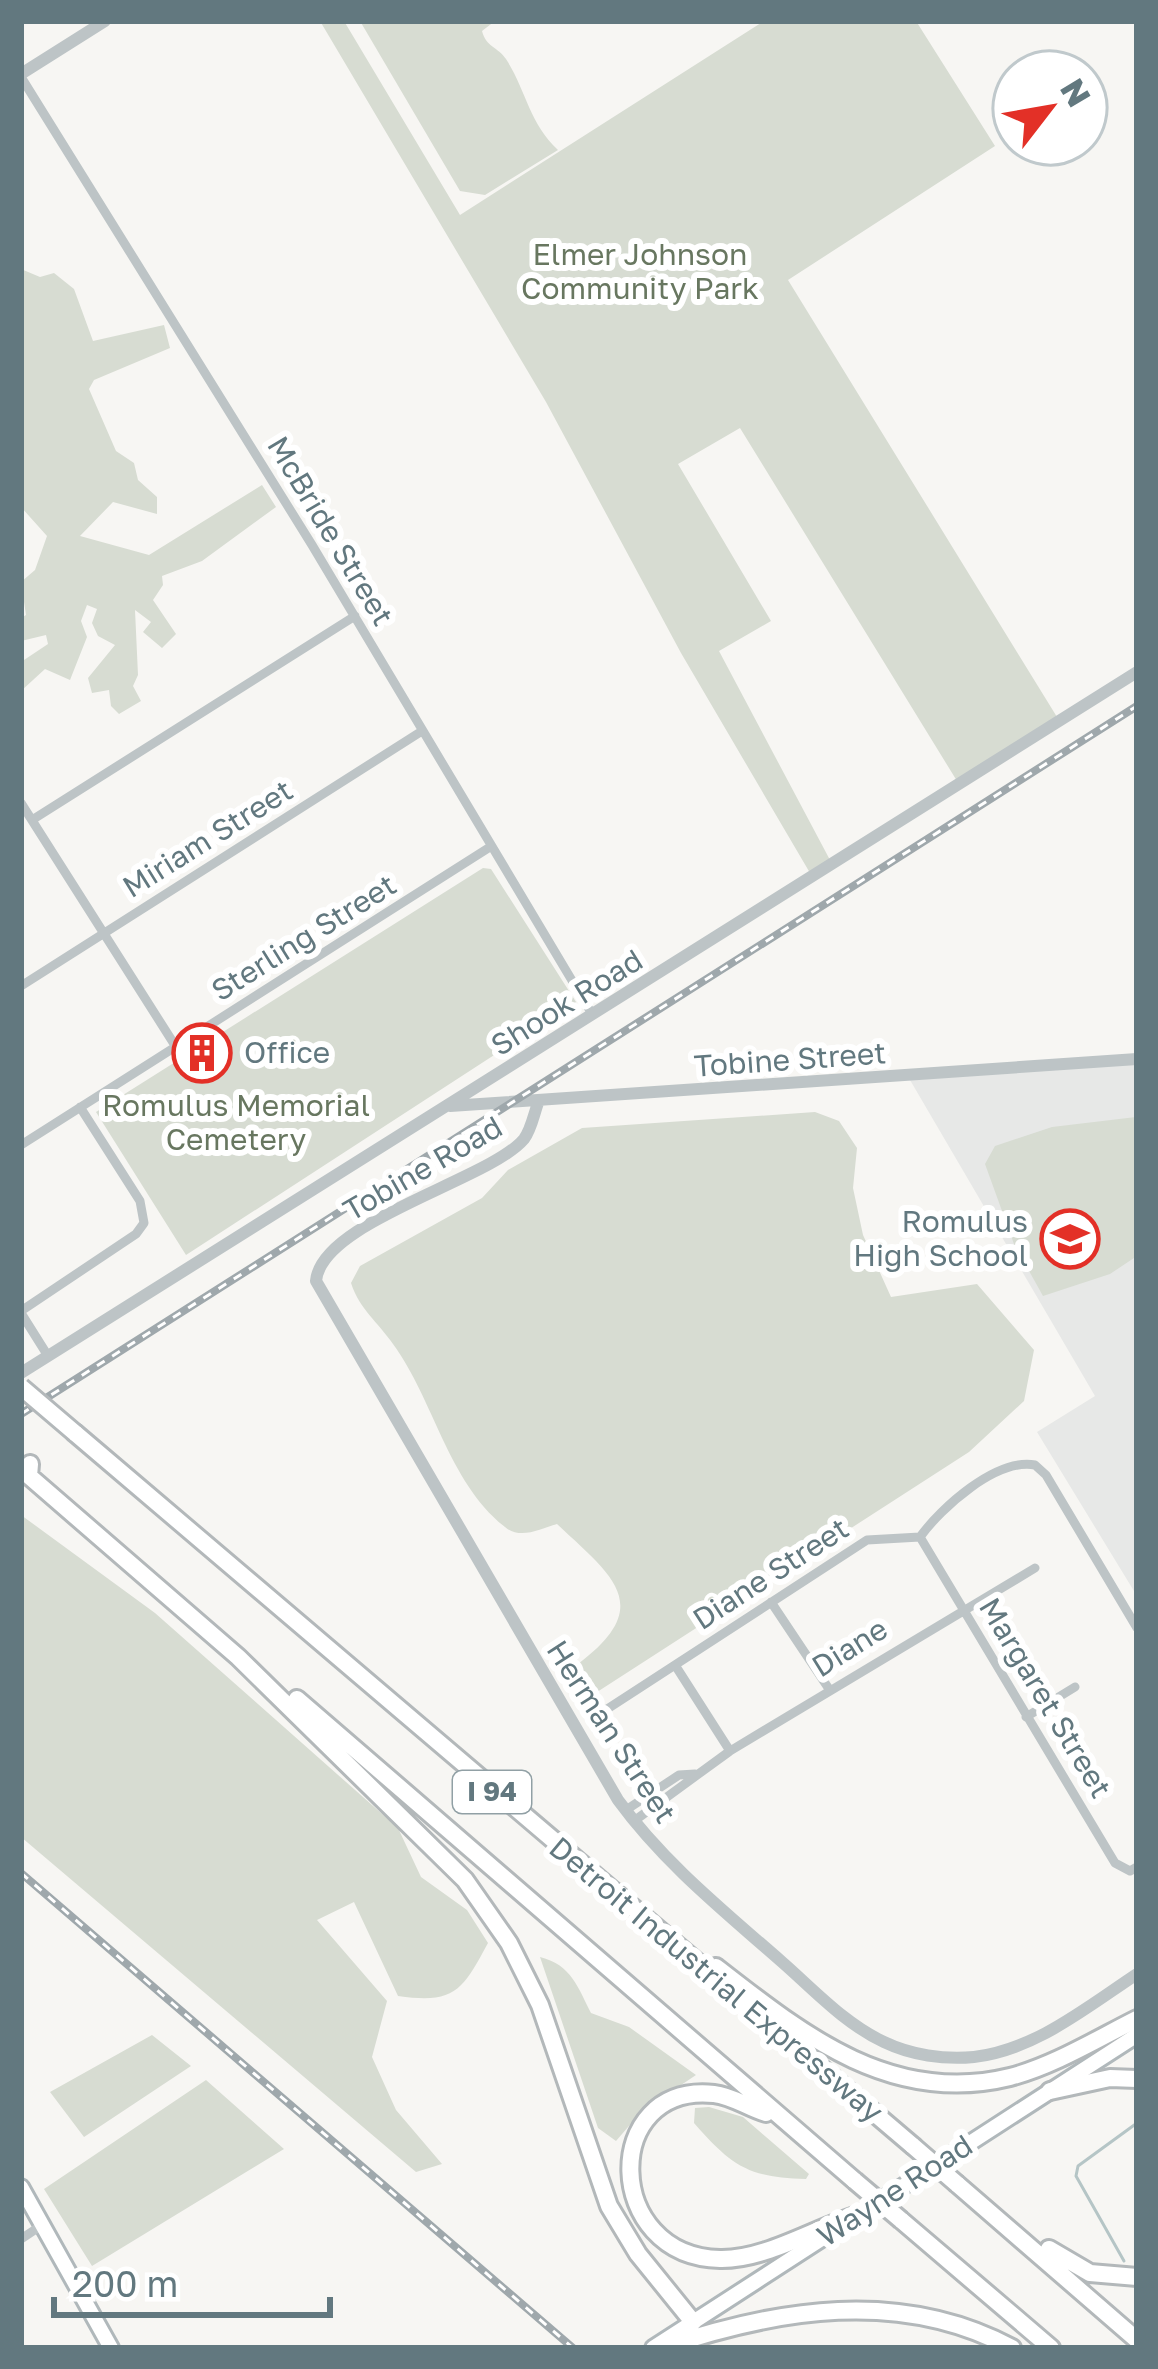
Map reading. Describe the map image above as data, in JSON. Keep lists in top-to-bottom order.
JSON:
{
  "streets": {
    "highway": ["I 94", "Detroit Industrial Expressway"],
    "main road": ["Wayne Road"],
    "street": [
      "McBride Street",
      "Miriam Street",
      "Sterling Street",
      "Shook Road",
      "Tobine Street",
      "Tobine Road",
      "Diane Street",
      "Diane",
      "Margaret Street",
      "Herman Street"
    ]
  },
  "crossings": [
    ["McBride Street", "Miriam Street"],
    ["McBride Street", "Sterling Street"],
    ["McBride Street", "Shook Road"],
    ["Shook Road", "Tobine Street"],
    ["Tobine Street", "Tobine Road"],
    ["Tobine Road", "Herman Street"],
    ["Diane Street", "Margaret Street"],
    ["Diane", "Margaret Street"],
    ["Diane", "Herman Street"]
  ],
  "parks": ["Elmer Johnson Community Park", "Romulus Memorial Cemetery"],
  "places": {
    "building": ["Office"],
    "school or university": ["Romulus High School"]
  },
  "scale_bar": "200 m",
  "north": "top right"
}
